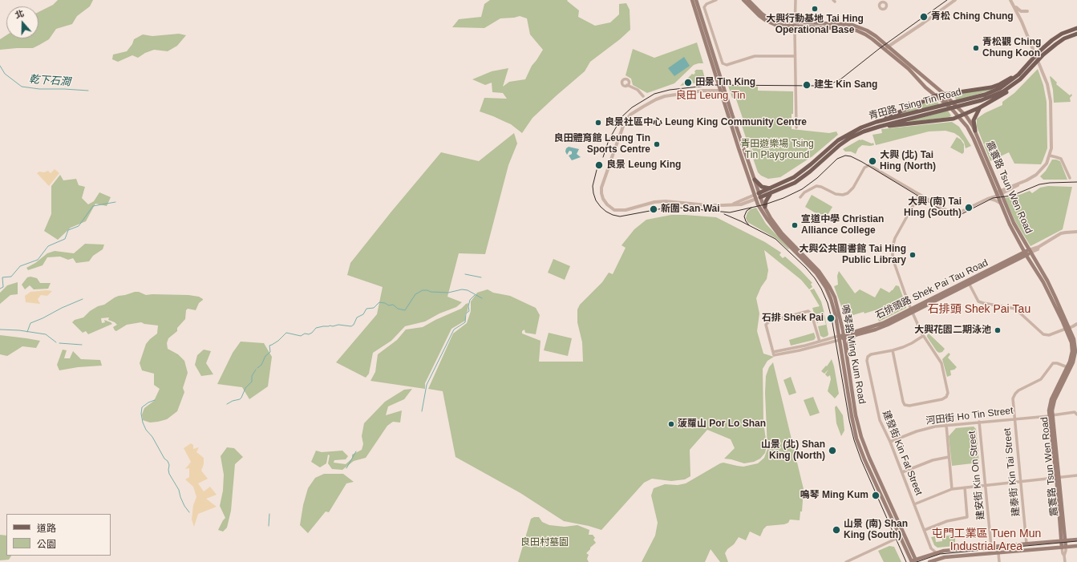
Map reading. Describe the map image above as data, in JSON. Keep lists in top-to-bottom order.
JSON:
{
  "streets": {
    "main road": [
      "青田路 Tsing Tin Road",
      "震寰路 Tsun Wen Road",
      "石排頭路 Shek Pai Tau Road",
      "鳴琴路 Ming Kum Road"
    ],
    "street": [
      "河田街 Ho Tin Street",
      "建發街 Kin Fat Street",
      "建泰街 Kin Tai Street",
      "建安街 Kin On Street"
    ]
  },
  "crossings": [
    ["青田路 Tsing Tin Road", "鳴琴路 Ming Kum Road"],
    ["震寰路 Tsun Wen Road", "石排頭路 Shek Pai Tau Road"],
    ["震寰路 Tsun Wen Road", "河田街 Ho Tin Street"],
    ["震寰路 Tsun Wen Road", "建泰街 Kin Tai Street"],
    ["石排頭路 Shek Pai Tau Road", "鳴琴路 Ming Kum Road"],
    ["河田街 Ho Tin Street", "建發街 Kin Fat Street"],
    ["河田街 Ho Tin Street", "建泰街 Kin Tai Street"],
    ["河田街 Ho Tin Street", "建安街 Kin On Street"]
  ],
  "districts": ["良田 Leung Tin", "石排頭 Shek Pai Tau", "屯門工業區 Tuen Mun Industrial Area"],
  "water": ["乾下石澗"],
  "parks": ["青田遊樂場 Tsing Tin Playground", "良田村墓園"],
  "places": [
    "大興行動基地 Tai Hing Operational Base",
    "青松 Ching Chung",
    "青松觀 Ching Chung Koon",
    "田景 Tin King",
    "建生 Kin Sang",
    "良景社區中心 Leung King Community Centre",
    "良田體育館 Leung Tin Sports Centre",
    "大興 (北) Tai Hing (North)",
    "良景 Leung King",
    "大興 (南) Tai Hing (South)",
    "新圍 San Wai",
    "宣道中學 Christian Alliance College",
    "大興公共圖書館 Tai Hing Public Library",
    "石排 Shek Pai",
    "大興花園二期泳池",
    "菠蘿山 Por Lo Shan",
    "山景 (北) Shan King (North)",
    "鳴琴 Ming Kum",
    "山景 (南) Shan King (South)"
  ],
  "legend": ["道路", "公園"],
  "north": "top"
}
